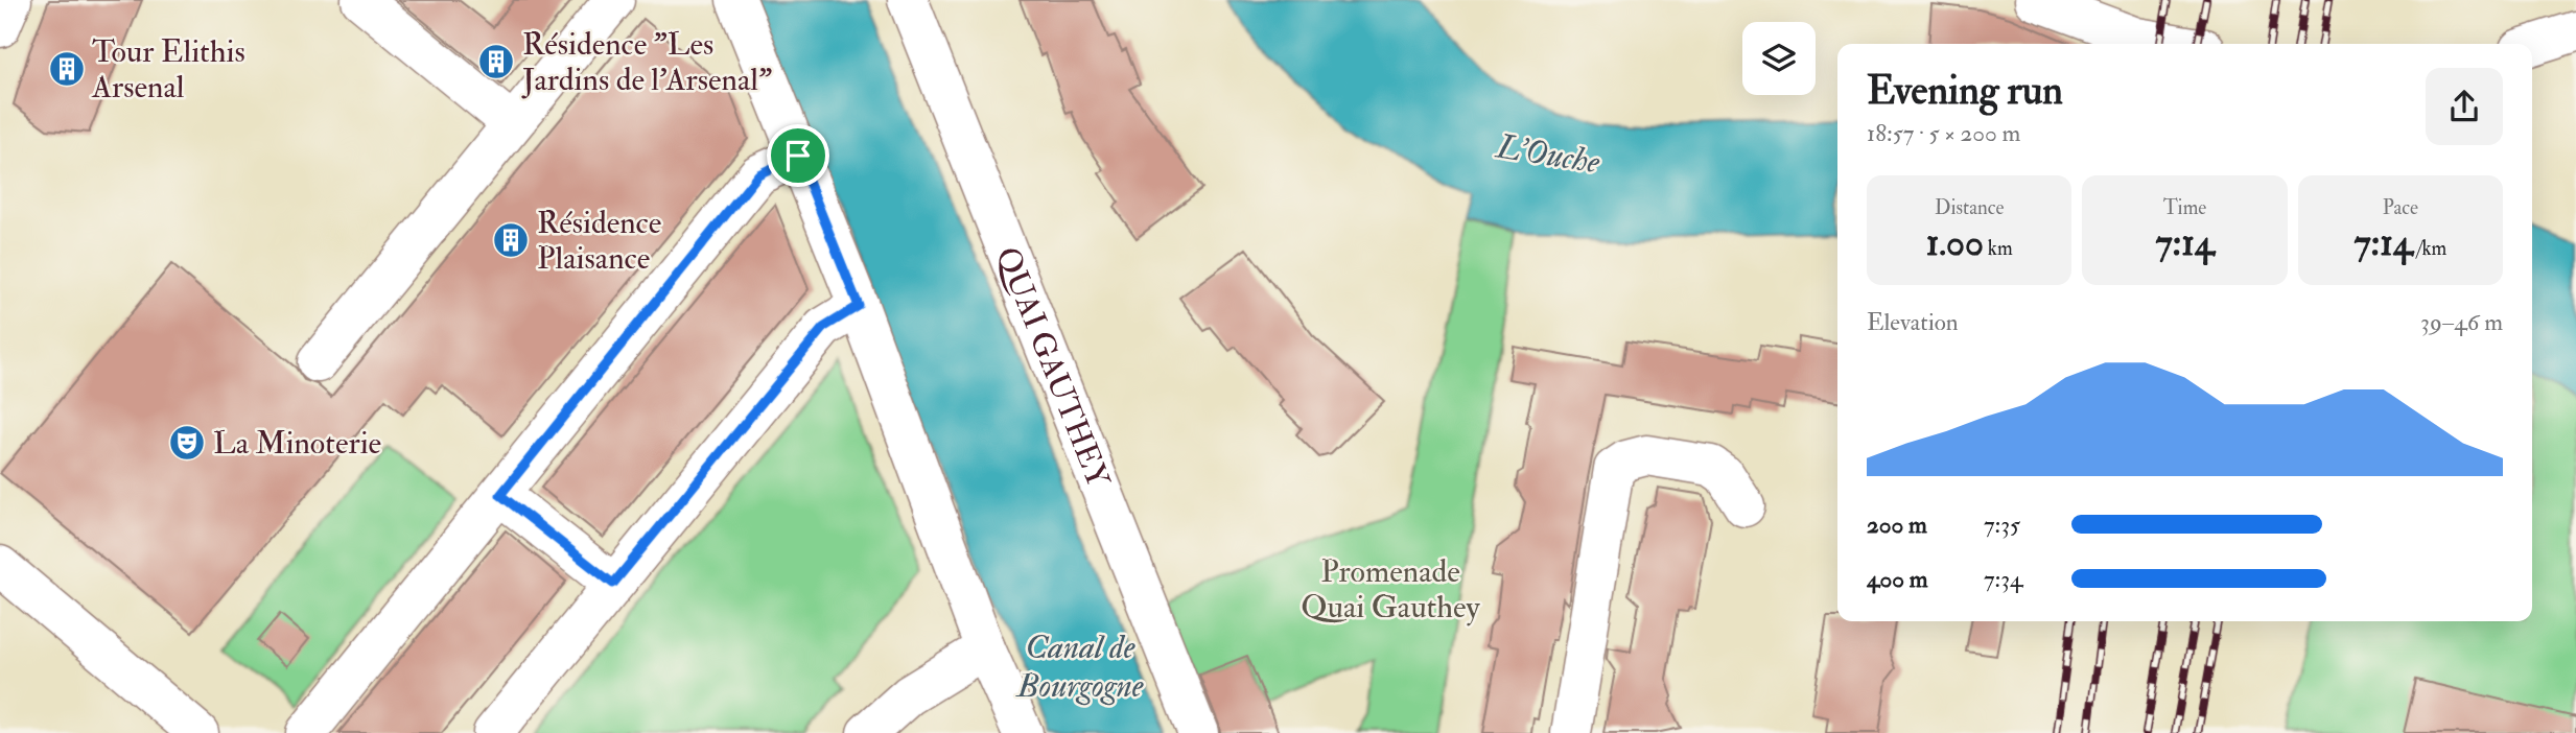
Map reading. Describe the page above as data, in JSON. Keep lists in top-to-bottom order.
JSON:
{
  "streets": {
    "street": ["QUAI GAUTHEY"]
  },
  "water": ["L'Ouche", "Canal de Bourgogne"],
  "parks": ["Promenade Quai Gauthey"],
  "places": {
    "building": ["Résidence \"Les Jardins de l'Arsenal\"", "Tour Elithis Arsenal", "Résidence Plaisance"],
    "theatre": ["La Minoterie"]
  },
  "page": {
    "heading": ["Evening run", "18:57 · 5 × 200 m"],
    "stats": [
      ["Distance", "1.00 km"],
      ["Time", "7:14"],
      ["Pace", "7:14 /km"]
    ],
    "chart": ["Elevation", "39–46 m"],
    "list": [
      {
        "name": "200 m",
        "note": "7:35"
      },
      {
        "name": "400 m",
        "note": "7:34"
      }
    ]
  }
}
